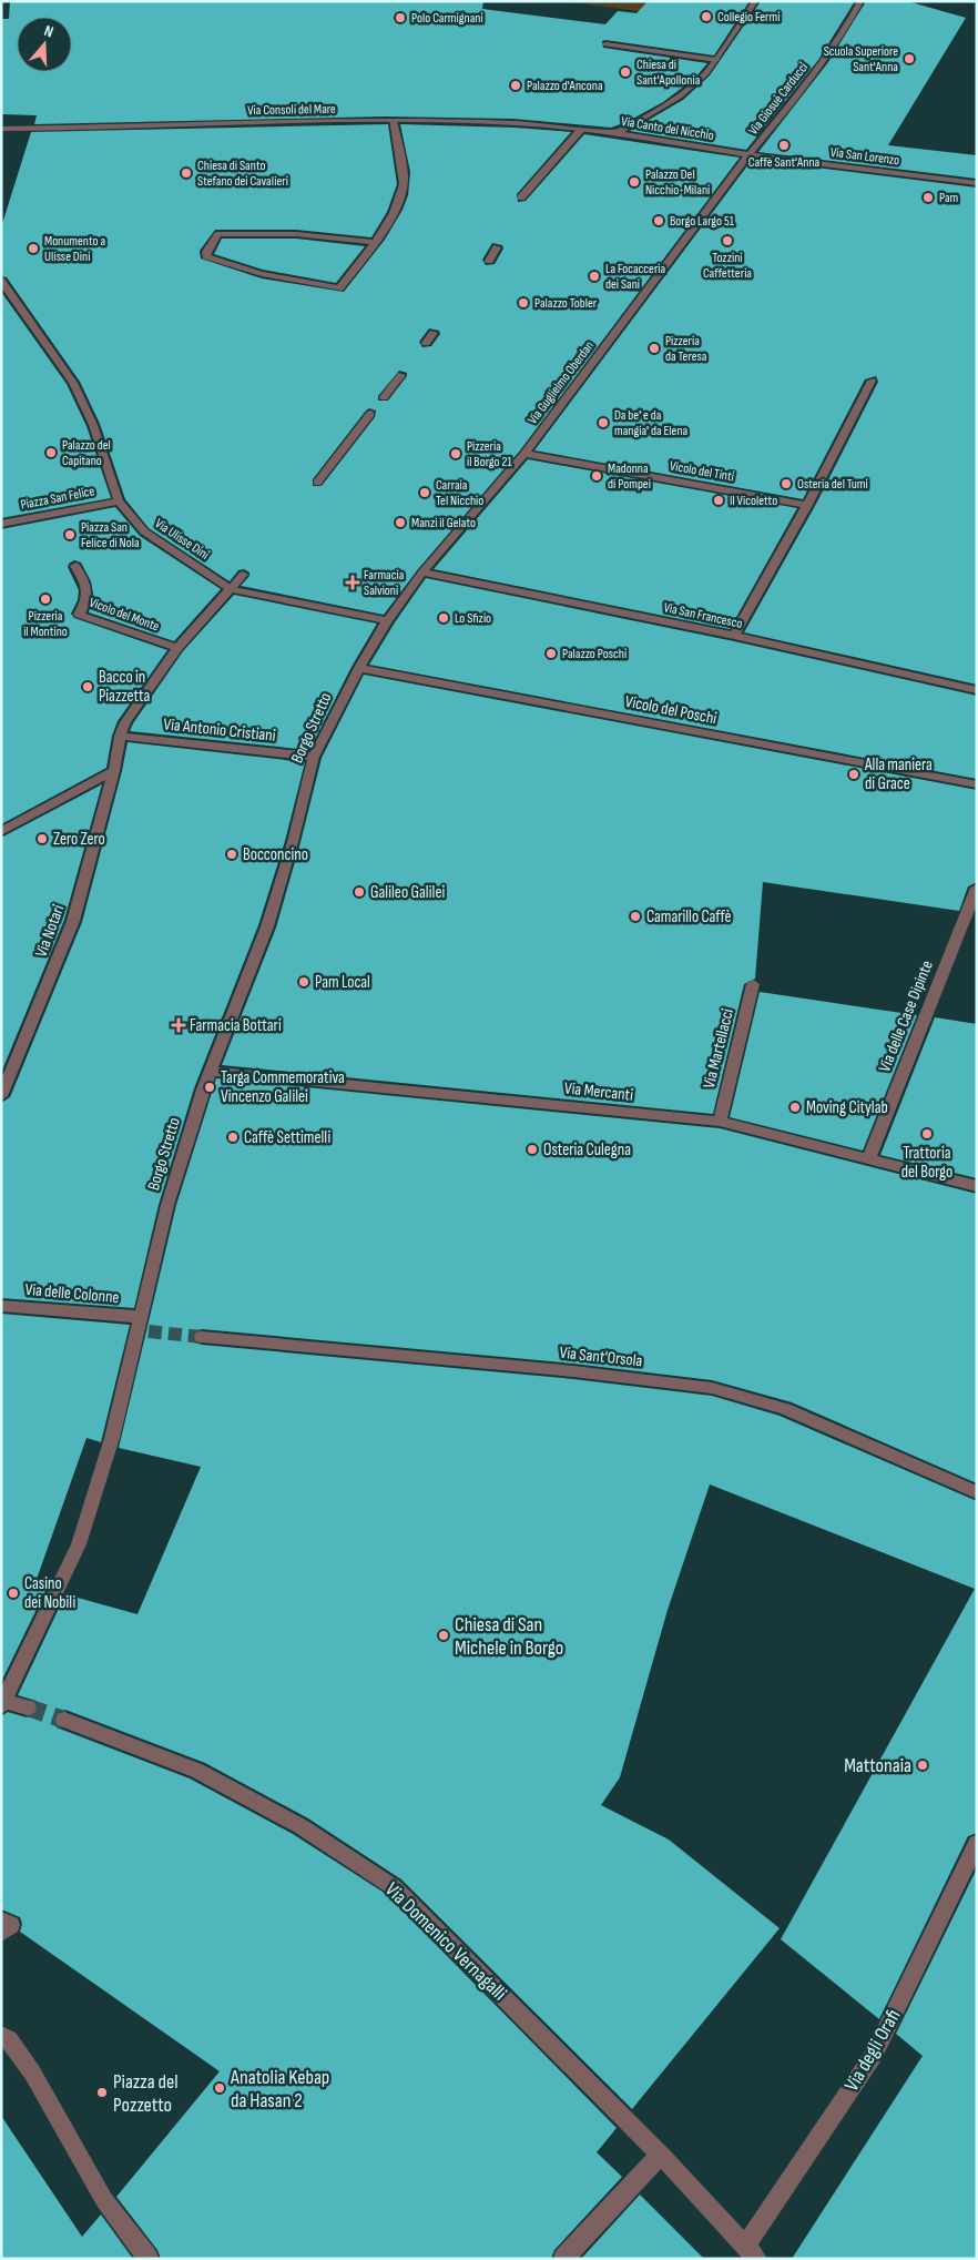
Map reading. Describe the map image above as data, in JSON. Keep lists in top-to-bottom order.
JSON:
{
  "streets": {
    "street": [
      "Via Giosuè Carducci",
      "Via Consoli del Mare",
      "Via Canto del Nicchio",
      "Via San Lorenzo",
      "Via Guglielmo Oberdan",
      "Vicolo del Tinti",
      "Piazza San Felice",
      "Via Ulisse Dini",
      "Vicolo del Monte",
      "Via San Francesco",
      "Vicolo del Poschi",
      "Borgo Stretto",
      "Via Antonio Cristiani",
      "Via Notari",
      "Via delle Case Dipinte",
      "Via Martellacci",
      "Via Mercanti",
      "Via delle Colonne",
      "Via Sant'Orsola",
      "Via Domenico Vernagalli",
      "Via degli Orafi"
    ]
  },
  "crossings": [
    ["Via Giosuè Carducci", "Via Canto del Nicchio"],
    ["Via Giosuè Carducci", "Via San Lorenzo"],
    ["Via Giosuè Carducci", "Via Guglielmo Oberdan"],
    ["Via Consoli del Mare", "Via Canto del Nicchio"],
    ["Via Canto del Nicchio", "Via San Lorenzo"],
    ["Via Canto del Nicchio", "Via Guglielmo Oberdan"],
    ["Via San Lorenzo", "Via Guglielmo Oberdan"],
    ["Via Guglielmo Oberdan", "Vicolo del Tinti"],
    ["Via Guglielmo Oberdan", "Via Ulisse Dini"],
    ["Via Guglielmo Oberdan", "Via San Francesco"],
    ["Via Guglielmo Oberdan", "Borgo Stretto"],
    ["Piazza San Felice", "Via Ulisse Dini"],
    ["Via Ulisse Dini", "Borgo Stretto"],
    ["Via Ulisse Dini", "Via Notari"],
    ["Vicolo del Monte", "Via Notari"],
    ["Vicolo del Poschi", "Borgo Stretto"],
    ["Borgo Stretto", "Via Antonio Cristiani"],
    ["Borgo Stretto", "Via Mercanti"],
    ["Borgo Stretto", "Via delle Colonne"],
    ["Via Antonio Cristiani", "Via Notari"],
    ["Via delle Case Dipinte", "Via Mercanti"],
    ["Via Martellacci", "Via Mercanti"],
    ["Via Domenico Vernagalli", "Via degli Orafi"]
  ],
  "places": {
    "other": [
      "Collegio Fermi",
      "Polo Carmignani",
      "Scuola Superiore Sant'Anna",
      "Chiesa di Sant'Apollonia",
      "Palazzo d'Ancona",
      "Caffè Sant'Anna",
      "Chiesa di Santo Stefano dei Cavalieri",
      "Palazzo Del Nicchio-Milani",
      "Pam",
      "Borgo Largo 51",
      "Tozzini Caffetteria",
      "Monumento a Ulisse Dini",
      "La Focacceria dei Sani",
      "Palazzo Tobler",
      "Pizzeria da Teresa",
      "Da be' e da mangia' da Elena",
      "Palazzo del Capitano",
      "Pizzeria il Borgo 21",
      "Madonna di Pompei",
      "Osteria del Tumi",
      "Carraia Tel Nicchio",
      "Il Vicoletto",
      "Manzi il Gelato",
      "Piazza San Felice di Nola",
      "Pizzeria il Montino",
      "Lo Sfizio",
      "Palazzo Poschi",
      "Bacco in Piazzetta",
      "Alla maniera di Grace",
      "Zero Zero",
      "Bocconcino",
      "Galileo Galilei",
      "Camarillo Caffè",
      "Pam Local",
      "Targa Commemorativa Vincenzo Galilei",
      "Moving Citylab",
      "Trattoria del Borgo",
      "Caffè Settimelli",
      "Osteria Culegna",
      "Casino dei Nobili",
      "Chiesa di San Michele in Borgo",
      "Mattonaia",
      "Anatolia Kebap da Hasan 2",
      "Piazza del Pozzetto"
    ],
    "health": ["Farmacia Salvioni", "Farmacia Bottari"]
  },
  "north": "top"
}
